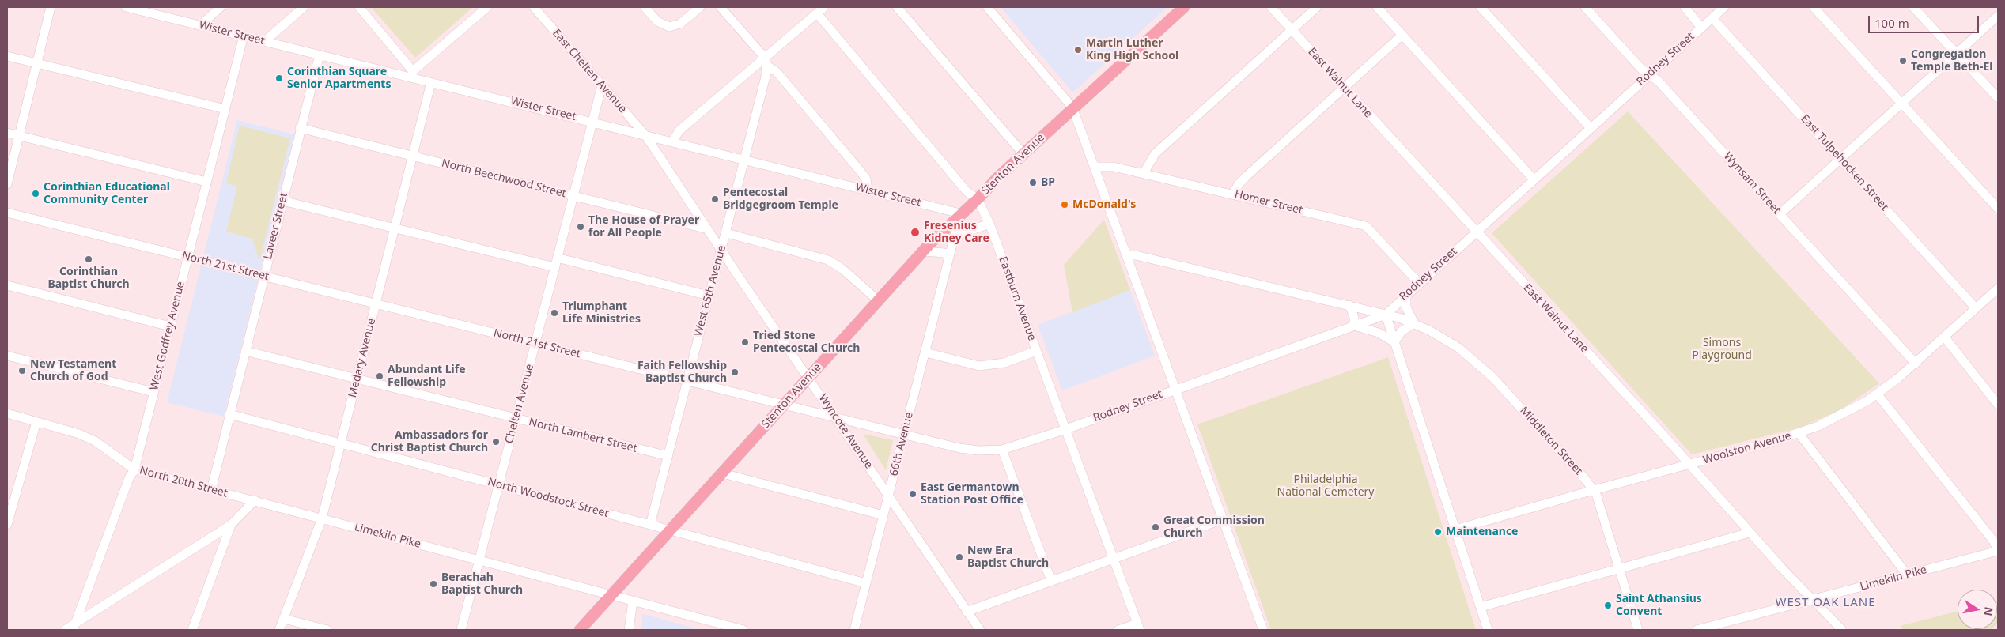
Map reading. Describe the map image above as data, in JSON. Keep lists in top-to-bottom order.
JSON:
{
  "streets": {
    "main road": ["Stenton Avenue"],
    "street": [
      "Wister Street",
      "Rodney Street",
      "East Chelten Avenue",
      "East Walnut Lane",
      "East Tulpehocken Street",
      "North Beechwood Street",
      "Wynsam Street",
      "Homer Street",
      "Laveer Street",
      "North 21st Street",
      "West 65th Avenue",
      "Eastburn Avenue",
      "West Godfrey Avenue",
      "Medary Avenue",
      "Chelten Avenue",
      "Wyncote Avenue",
      "North Lambert Street",
      "Middleton Street",
      "66th Avenue",
      "Woolston Avenue",
      "North 20th Street",
      "North Woodstock Street",
      "Limekiln Pike"
    ]
  },
  "crossings": [
    ["Wister Street", "East Chelten Avenue"],
    ["Wister Street", "Stenton Avenue"],
    ["Wister Street", "Laveer Street"],
    ["Wister Street", "West 65th Avenue"],
    ["Wister Street", "West Godfrey Avenue"],
    ["Wister Street", "Medary Avenue"],
    ["Wister Street", "Chelten Avenue"],
    ["Wister Street", "Wyncote Avenue"],
    ["Wister Street", "66th Avenue"],
    ["Rodney Street", "East Walnut Lane"],
    ["Rodney Street", "East Tulpehocken Street"],
    ["Rodney Street", "Wynsam Street"],
    ["Rodney Street", "Homer Street"],
    ["Rodney Street", "North 21st Street"],
    ["Rodney Street", "Eastburn Avenue"],
    ["Rodney Street", "Middleton Street"],
    ["East Chelten Avenue", "Chelten Avenue"],
    ["East Chelten Avenue", "Wyncote Avenue"],
    ["East Walnut Lane", "Woolston Avenue"],
    ["East Walnut Lane", "Limekiln Pike"],
    ["East Tulpehocken Street", "Woolston Avenue"],
    ["Stenton Avenue", "North 21st Street"],
    ["Stenton Avenue", "Eastburn Avenue"],
    ["Stenton Avenue", "Wyncote Avenue"],
    ["Stenton Avenue", "66th Avenue"],
    ["Stenton Avenue", "North Woodstock Street"],
    ["Stenton Avenue", "Limekiln Pike"],
    ["North Beechwood Street", "Laveer Street"],
    ["North Beechwood Street", "Medary Avenue"],
    ["North Beechwood Street", "Chelten Avenue"],
    ["North Beechwood Street", "Wyncote Avenue"],
    ["Wynsam Street", "Woolston Avenue"],
    ["Laveer Street", "North 21st Street"],
    ["Laveer Street", "North Lambert Street"],
    ["Laveer Street", "North 20th Street"],
    ["Laveer Street", "North Woodstock Street"],
    ["North 21st Street", "West 65th Avenue"],
    ["North 21st Street", "Eastburn Avenue"],
    ["North 21st Street", "West Godfrey Avenue"],
    ["North 21st Street", "Medary Avenue"],
    ["North 21st Street", "Chelten Avenue"],
    ["North 21st Street", "Wyncote Avenue"],
    ["North 21st Street", "66th Avenue"],
    ["West 65th Avenue", "Wyncote Avenue"],
    ["West 65th Avenue", "North Lambert Street"],
    ["West 65th Avenue", "North Woodstock Street"],
    ["West Godfrey Avenue", "North 20th Street"],
    ["Medary Avenue", "North Lambert Street"],
    ["Medary Avenue", "North Woodstock Street"],
    ["Medary Avenue", "Limekiln Pike"],
    ["Chelten Avenue", "North Lambert Street"],
    ["Chelten Avenue", "North Woodstock Street"],
    ["Chelten Avenue", "Limekiln Pike"],
    ["Wyncote Avenue", "66th Avenue"],
    ["Middleton Street", "Woolston Avenue"],
    ["66th Avenue", "North Woodstock Street"],
    ["North 20th Street", "Limekiln Pike"]
  ],
  "districts": ["WEST OAK LANE"],
  "parks": ["Simons Playground", "Philadelphia National Cemetery"],
  "places": [
    "Martin Luther King High School",
    "Congregation Temple Beth-El",
    "Corinthian Square Senior Apartments",
    "BP",
    "Corinthian Educational Community Center",
    "Pentecostal Bridgegroom Temple",
    "McDonald's",
    "The House of Prayer for All People",
    "Fresenius Kidney Care",
    "Corinthian Baptist Church",
    "Triumphant Life Ministries",
    "Tried Stone Pentecostal Church",
    "New Testament Church of God",
    "Faith Fellowship Baptist Church",
    "Abundant Life Fellowship",
    "Ambassadors for Christ Baptist Church",
    "East Germantown Station Post Office",
    "Great Commission Church",
    "Maintenance",
    "New Era Baptist Church",
    "Berachah Baptist Church",
    "Saint Athansius Convent"
  ],
  "scale_bar": "100 m",
  "north": "right"
}
